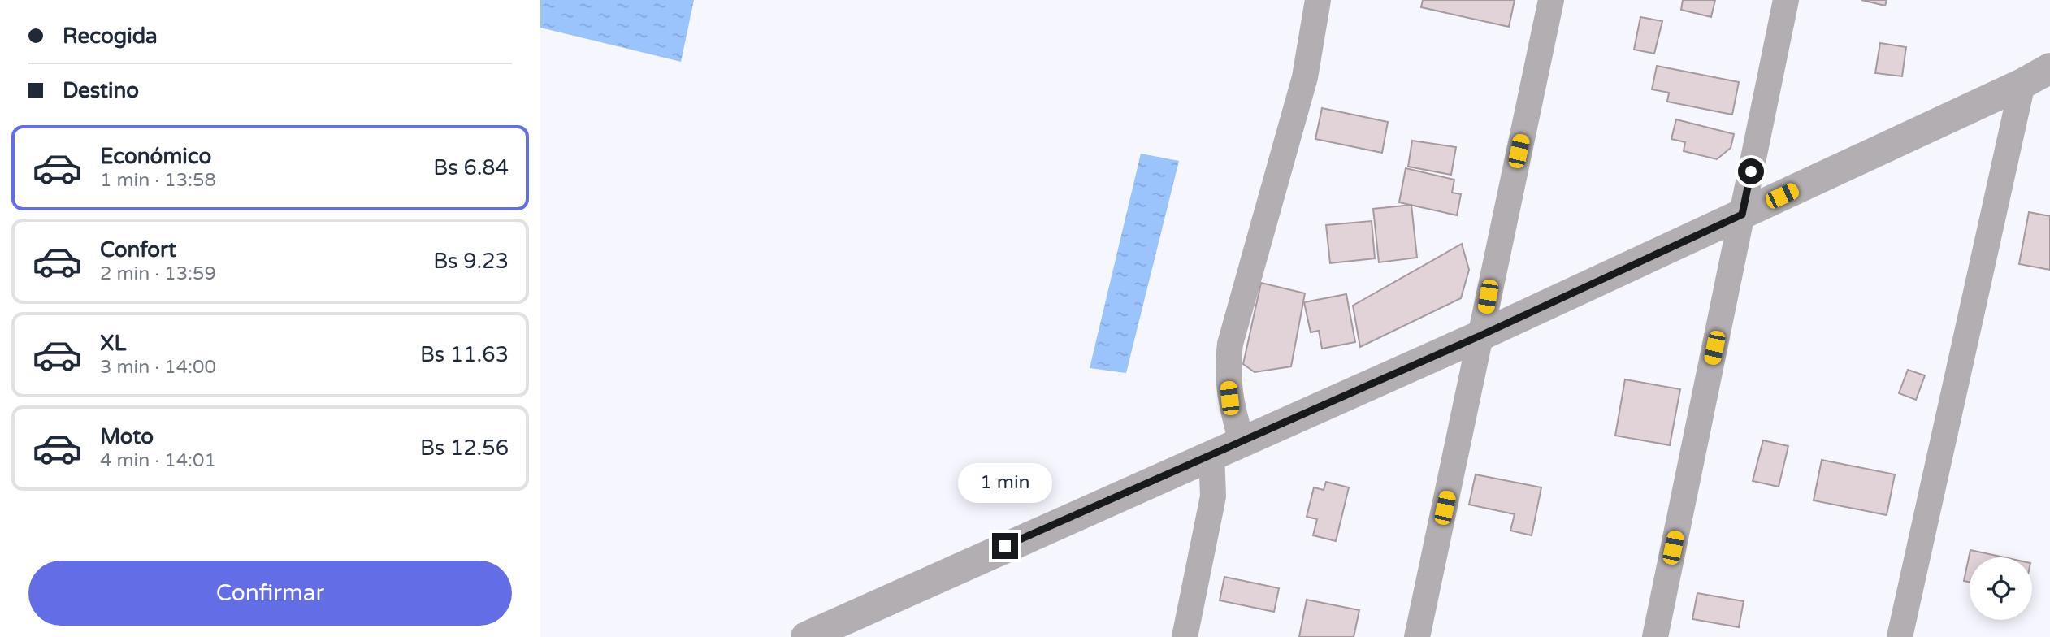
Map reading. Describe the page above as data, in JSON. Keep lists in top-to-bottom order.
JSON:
{
  "page": {
    "banner": ["Recogida", "Destino"],
    "list": [
      {
        "name": "Económico",
        "note": "1 min · 13:58",
        "value": "Bs 6.84"
      },
      {
        "name": "Confort",
        "note": "2 min · 13:59",
        "value": "Bs 9.23"
      },
      {
        "name": "XL",
        "note": "3 min · 14:00",
        "value": "Bs 11.63"
      },
      {
        "name": "Moto",
        "note": "4 min · 14:01",
        "value": "Bs 12.56"
      }
    ],
    "bubble": "1 min",
    "buttons": "Confirmar"
  }
}
